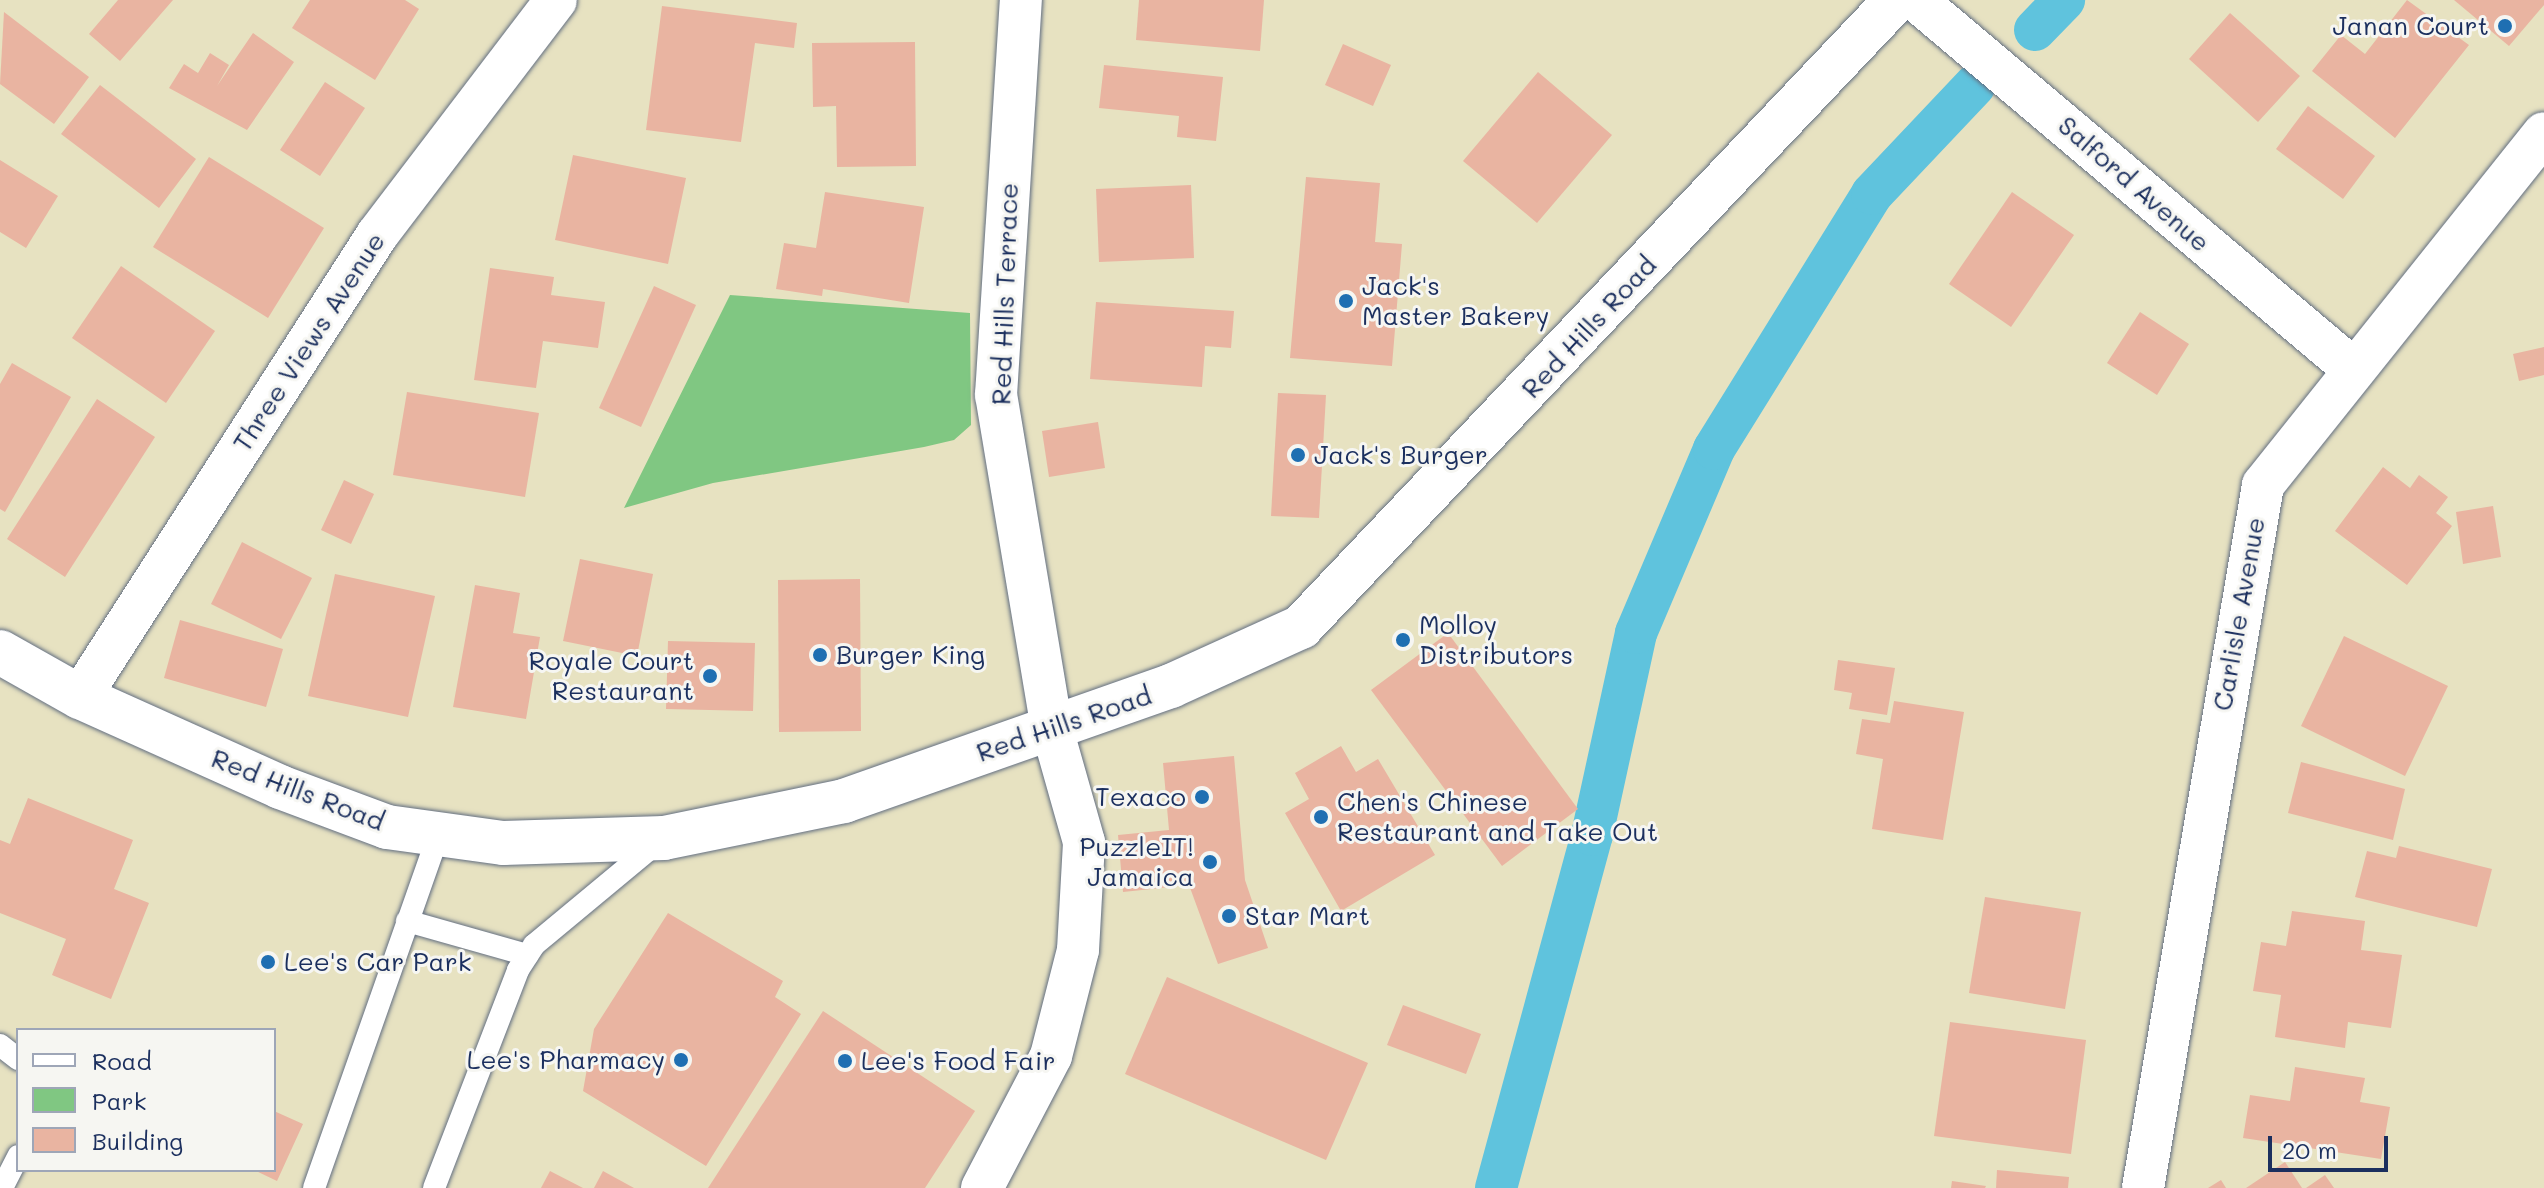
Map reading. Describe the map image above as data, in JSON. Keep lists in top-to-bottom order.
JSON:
{
  "streets": {
    "main road": ["Red Hills Road"],
    "street": [
      "Salford Avenue",
      "Red Hills Terrace",
      "Three Views Avenue",
      "Carlisle Avenue"
    ]
  },
  "crossings": [
    ["Salford Avenue", "Carlisle Avenue"],
    ["Red Hills Terrace", "Red Hills Road"],
    ["Red Hills Road", "Three Views Avenue"]
  ],
  "places": [
    "Janan Court",
    "Jack's Master Bakery",
    "Jack's Burger",
    "Molloy Distributors",
    "Burger King",
    "Royale Court Restaurant",
    "Texaco",
    "Chen's Chinese Restaurant and Take Out",
    "PuzzleIT! Jamaica",
    "Star Mart",
    "Lee's Car Park",
    "Lee's Pharmacy",
    "Lee's Food Fair"
  ],
  "legend": ["Road", "Park", "Building"],
  "scale_bar": "20 m"
}
